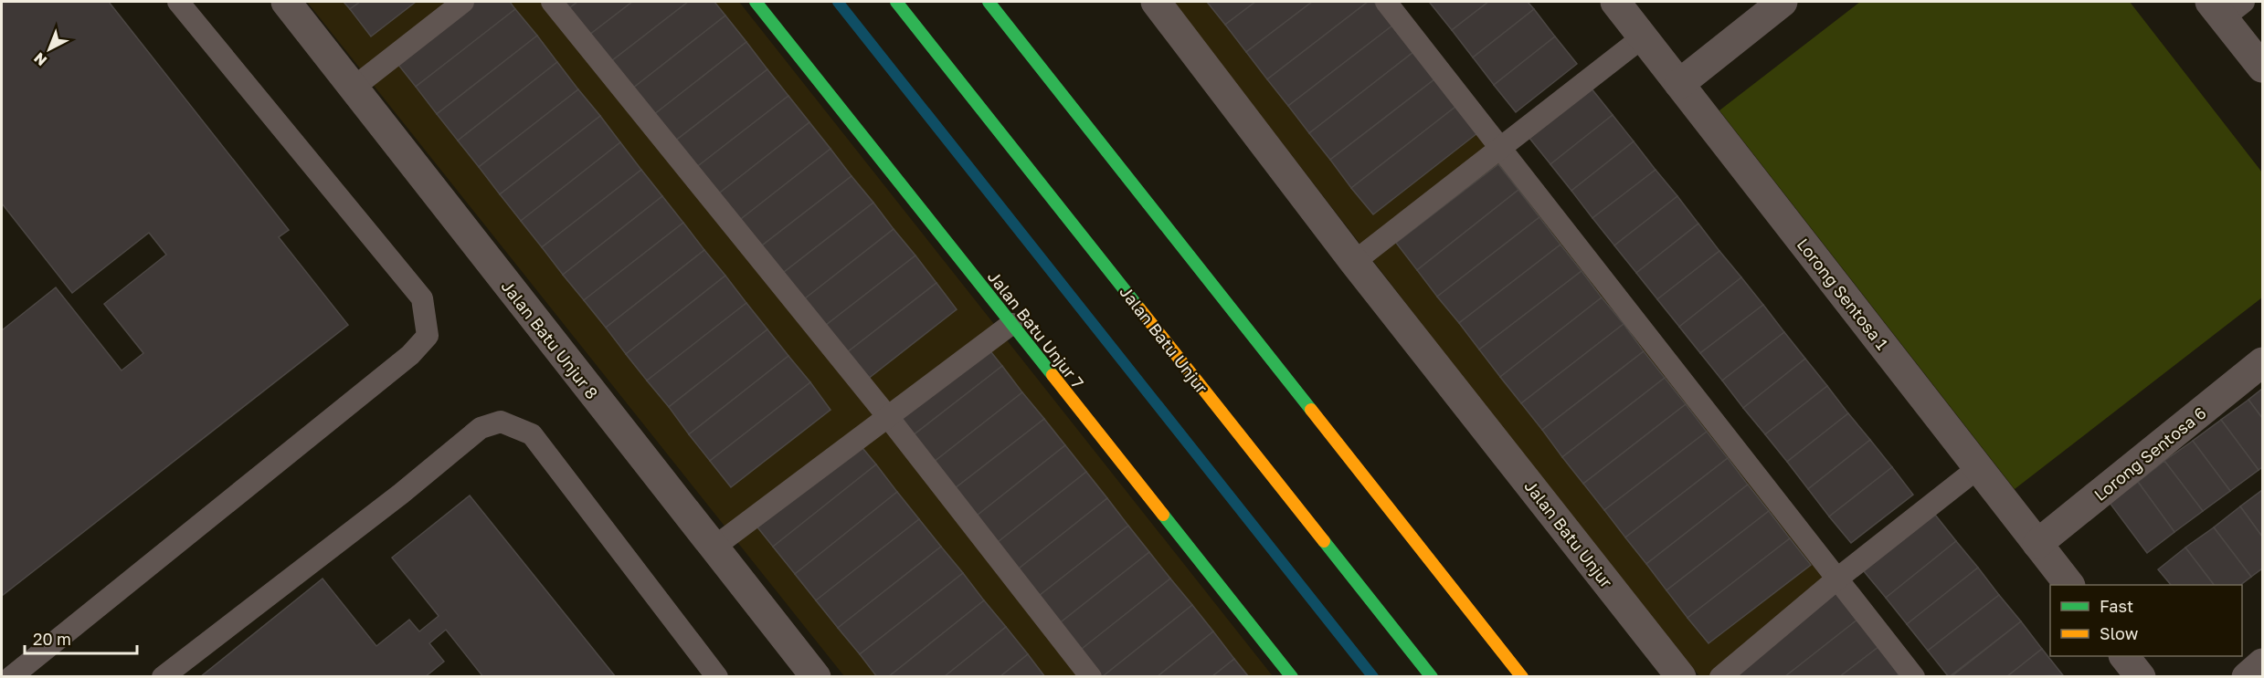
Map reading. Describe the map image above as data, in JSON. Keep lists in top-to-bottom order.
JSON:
{
  "streets": {
    "main road": ["Jalan Batu Unjur 7", "Jalan Batu Unjur"],
    "street": ["Lorong Sentosa 1", "Jalan Batu Unjur 8", "Lorong Sentosa 6"]
  },
  "crossings": [
    ["Lorong Sentosa 1", "Lorong Sentosa 6"]
  ],
  "legend": ["Fast", "Slow"],
  "scale_bar": "20 m",
  "north": "bottom left"
}
